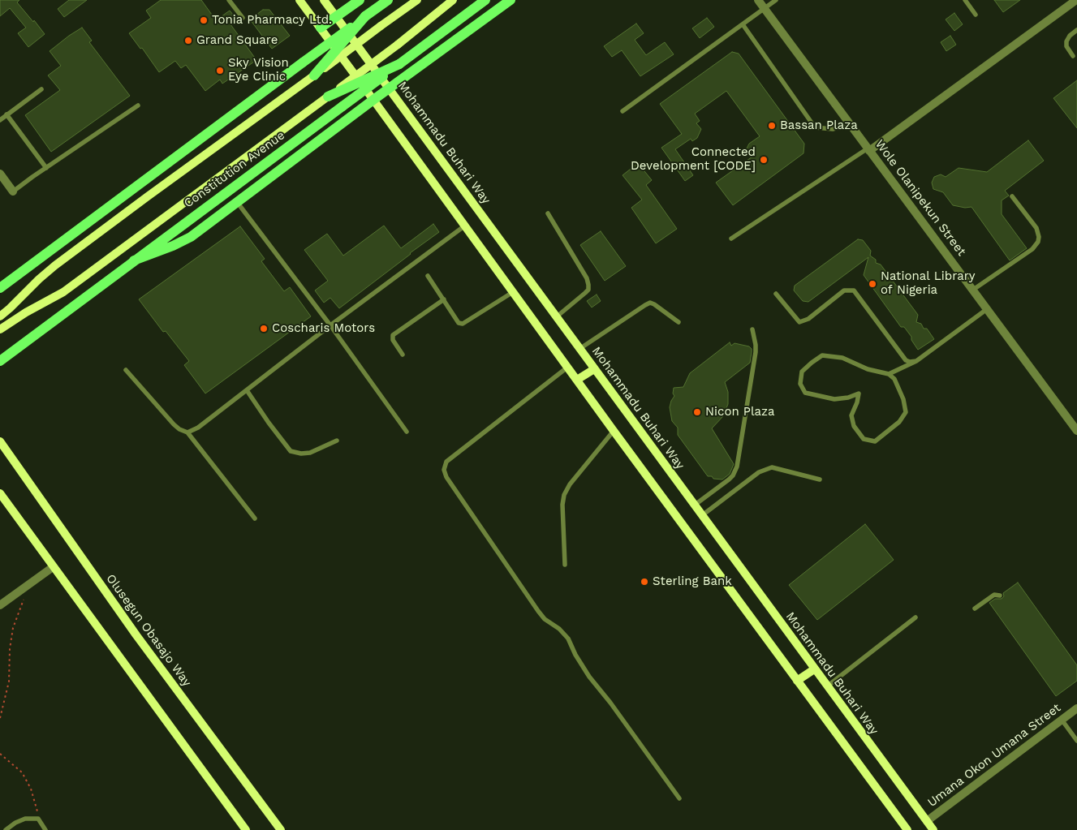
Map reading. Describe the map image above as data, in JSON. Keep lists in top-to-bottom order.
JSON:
{
  "streets": {
    "main road": ["Mohammadu Buhari Way", "Constitution Avenue", "Olusegun Obasajo Way"],
    "street": ["Wole Olanipekun Street", "Umana Okon Umana Street"]
  },
  "crossings": [
    ["Mohammadu Buhari Way", "Umana Okon Umana Street"]
  ],
  "places": [
    "Tonia Pharmacy Ltd.",
    "Grand Square",
    "Sky Vision Eye Clinic",
    "Bassan Plaza",
    "Connected Development [CODE]",
    "National Library of Nigeria",
    "Coscharis Motors",
    "Nicon Plaza",
    "Sterling Bank"
  ]
}
